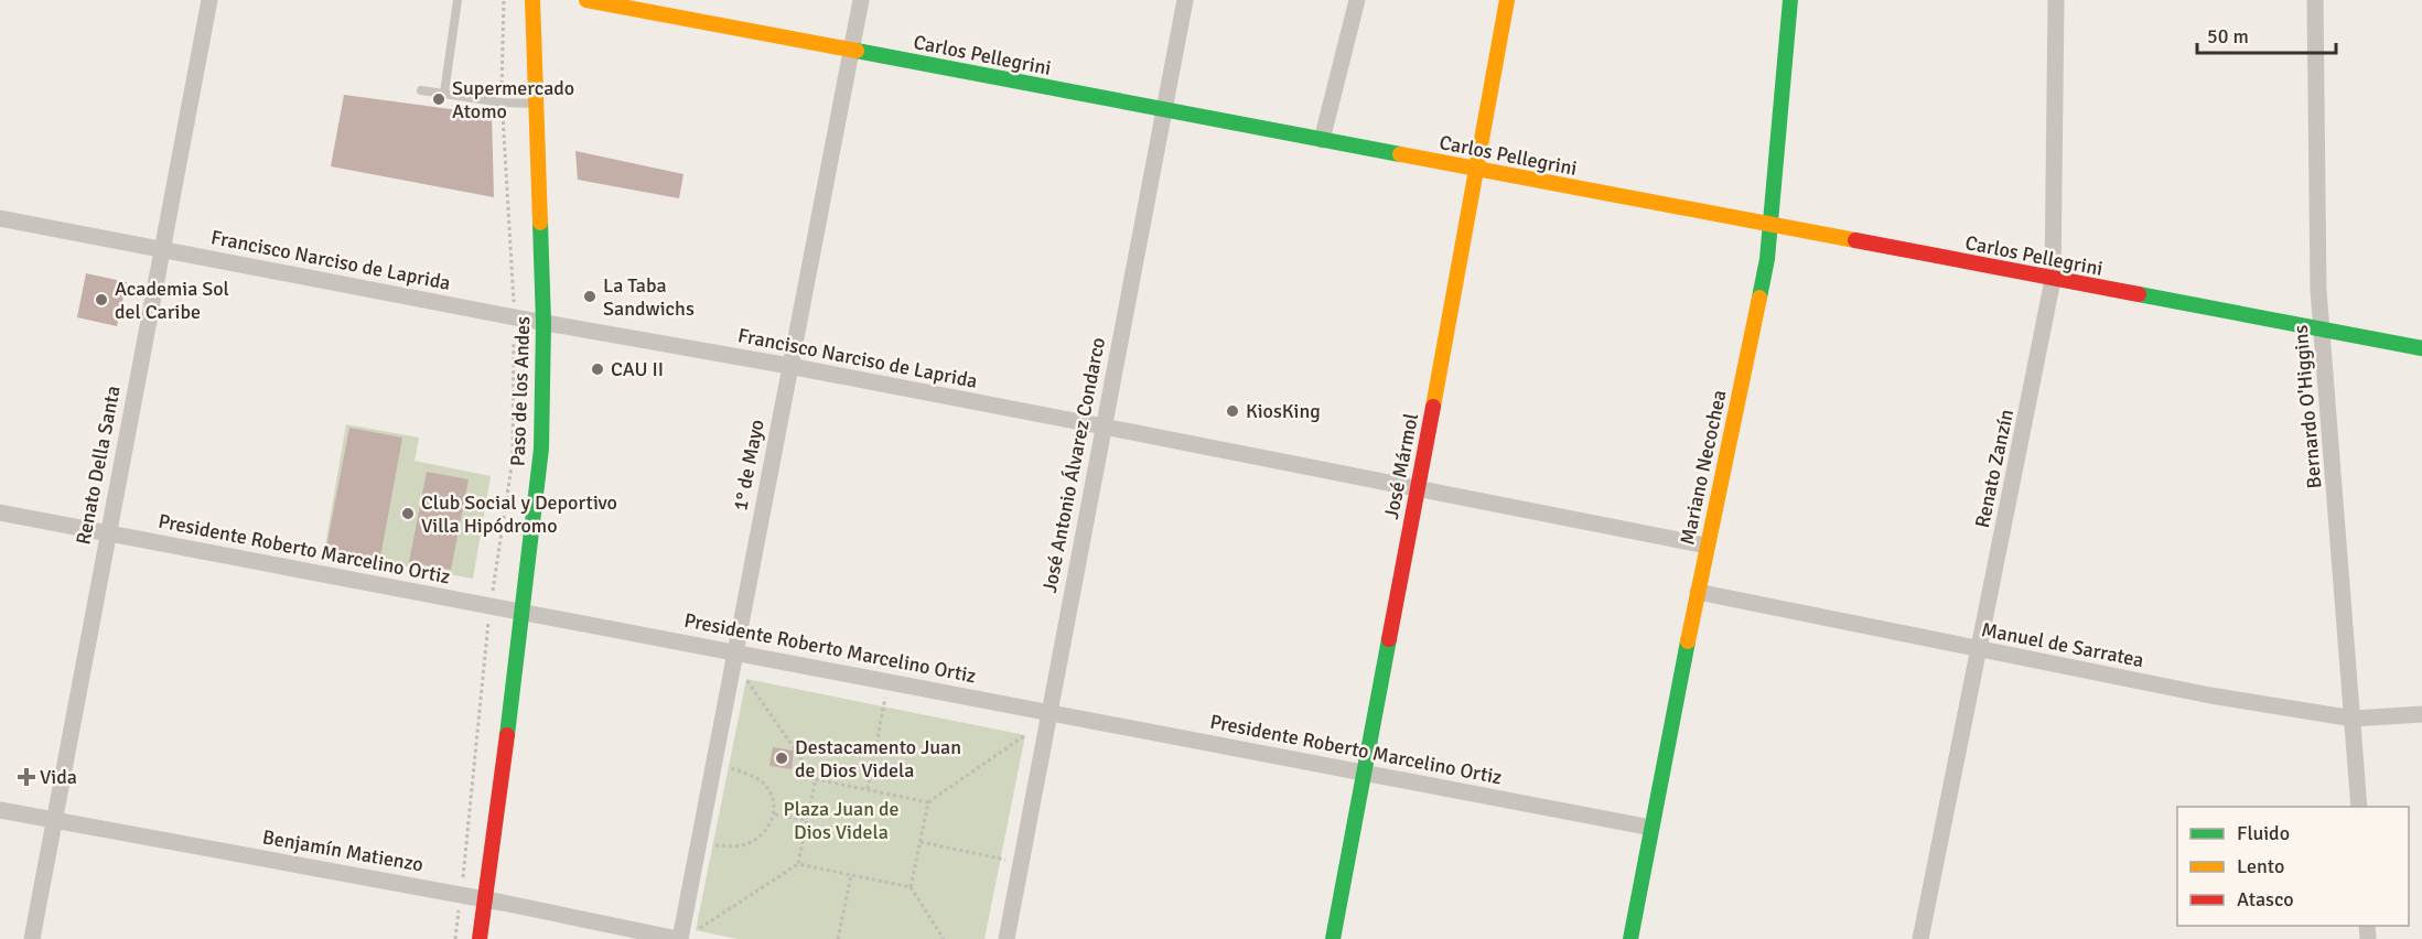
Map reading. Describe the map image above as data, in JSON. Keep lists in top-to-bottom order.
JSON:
{
  "streets": {
    "street": [
      "Carlos Pellegrini",
      "Francisco Narciso de Laprida",
      "Paso de los Andes",
      "Bernardo O'Higgins",
      "Renato Della Santa",
      "1° de Mayo",
      "José Antonio Álvarez Condarco",
      "José Mármol",
      "Mariano Necochea",
      "Renato Zanzín",
      "Presidente Roberto Marcelino Ortiz",
      "Manuel de Sarratea",
      "Benjamín Matienzo"
    ]
  },
  "crossings": [
    ["Carlos Pellegrini", "Bernardo O'Higgins"],
    ["Carlos Pellegrini", "1° de Mayo"],
    ["Carlos Pellegrini", "José Antonio Álvarez Condarco"],
    ["Carlos Pellegrini", "José Mármol"],
    ["Carlos Pellegrini", "Mariano Necochea"],
    ["Carlos Pellegrini", "Renato Zanzín"],
    ["Francisco Narciso de Laprida", "Paso de los Andes"],
    ["Francisco Narciso de Laprida", "Renato Della Santa"],
    ["Francisco Narciso de Laprida", "1° de Mayo"],
    ["Francisco Narciso de Laprida", "José Antonio Álvarez Condarco"],
    ["Francisco Narciso de Laprida", "José Mármol"],
    ["Francisco Narciso de Laprida", "Mariano Necochea"],
    ["Paso de los Andes", "Presidente Roberto Marcelino Ortiz"],
    ["Paso de los Andes", "Benjamín Matienzo"],
    ["Bernardo O'Higgins", "Manuel de Sarratea"],
    ["Renato Della Santa", "Presidente Roberto Marcelino Ortiz"],
    ["Renato Della Santa", "Benjamín Matienzo"],
    ["1° de Mayo", "Presidente Roberto Marcelino Ortiz"],
    ["1° de Mayo", "Benjamín Matienzo"],
    ["José Antonio Álvarez Condarco", "Presidente Roberto Marcelino Ortiz"],
    ["José Mármol", "Presidente Roberto Marcelino Ortiz"],
    ["Mariano Necochea", "Presidente Roberto Marcelino Ortiz"],
    ["Mariano Necochea", "Manuel de Sarratea"],
    ["Renato Zanzín", "Manuel de Sarratea"]
  ],
  "parks": ["Plaza Juan de Dios Videla"],
  "places": {
    "other": [
      "Supermercado Atomo",
      "La Taba Sandwichs",
      "Academia Sol del Caribe",
      "CAU II",
      "KiosKing",
      "Club Social y Deportivo Villa Hipódromo",
      "Destacamento Juan de Dios Videla"
    ],
    "health": ["Vida"]
  },
  "legend": ["Fluido", "Lento", "Atasco"],
  "scale_bar": "50 m"
}
